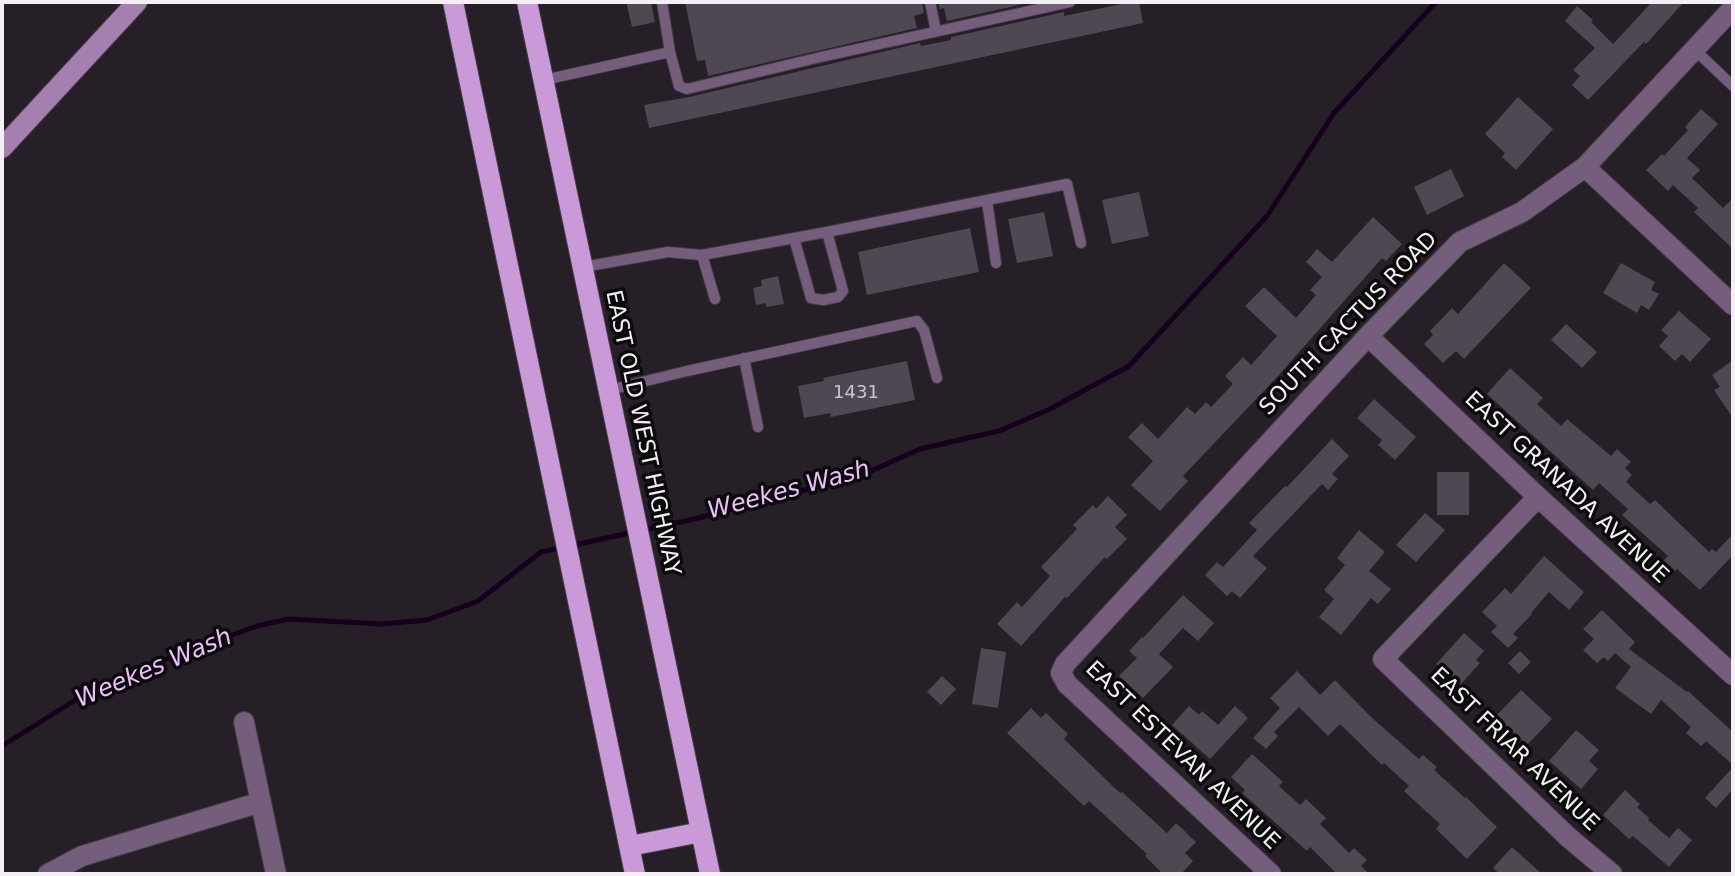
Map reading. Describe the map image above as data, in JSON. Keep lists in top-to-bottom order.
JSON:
{
  "streets": {
    "main road": ["EAST OLD WEST HIGHWAY"],
    "street": [
      "SOUTH CACTUS ROAD",
      "EAST GRANADA AVENUE",
      "EAST FRIAR AVENUE",
      "EAST ESTEVAN AVENUE"
    ]
  },
  "crossings": [
    ["SOUTH CACTUS ROAD", "EAST GRANADA AVENUE"],
    ["SOUTH CACTUS ROAD", "EAST ESTEVAN AVENUE"],
    ["EAST GRANADA AVENUE", "EAST FRIAR AVENUE"]
  ],
  "water": ["Weekes Wash"],
  "house_numbers": ["1431"]
}
